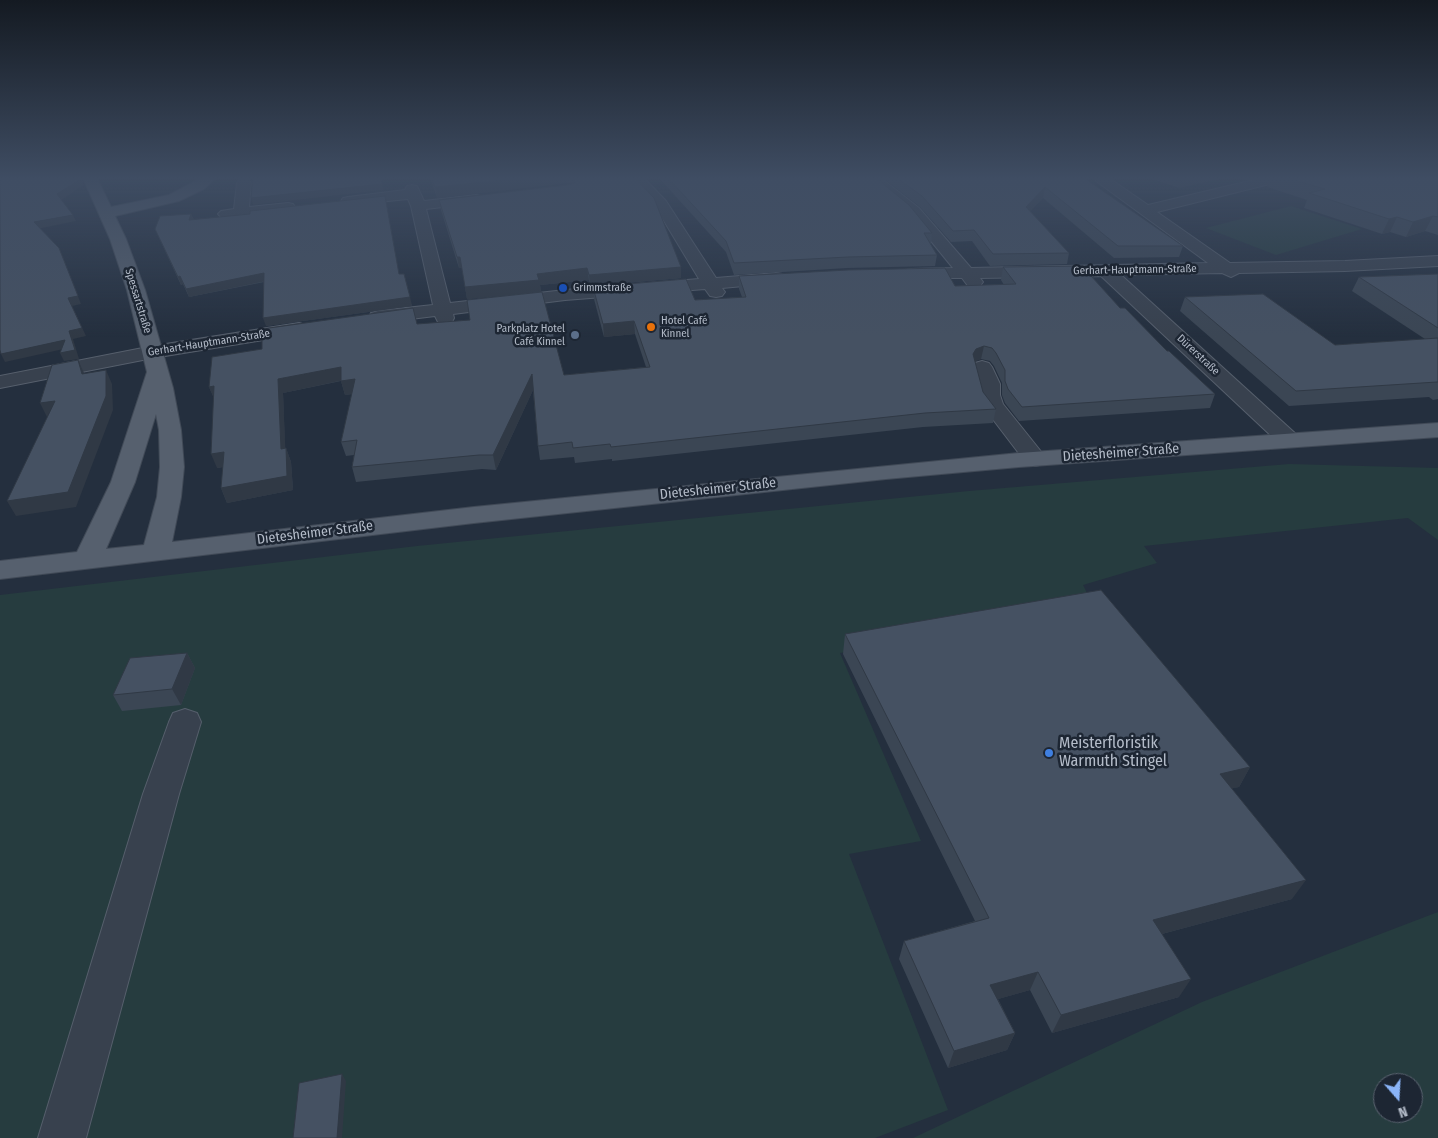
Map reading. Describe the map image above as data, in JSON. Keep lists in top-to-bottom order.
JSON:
{
  "streets": {
    "main road": ["Spessartstraße", "Dietesheimer Straße"],
    "street": ["Gerhart-Hauptmann-Straße", "Dürerstraße"]
  },
  "crossings": [
    ["Gerhart-Hauptmann-Straße", "Spessartstraße"],
    ["Gerhart-Hauptmann-Straße", "Dürerstraße"],
    ["Spessartstraße", "Dietesheimer Straße"],
    ["Dürerstraße", "Dietesheimer Straße"]
  ],
  "places": [
    "Grimmstraße",
    "Hotel Café Kinnel",
    "Parkplatz Hotel Café Kinnel",
    "Meisterfloristik Warmuth Stingel"
  ],
  "north": "bottom"
}
